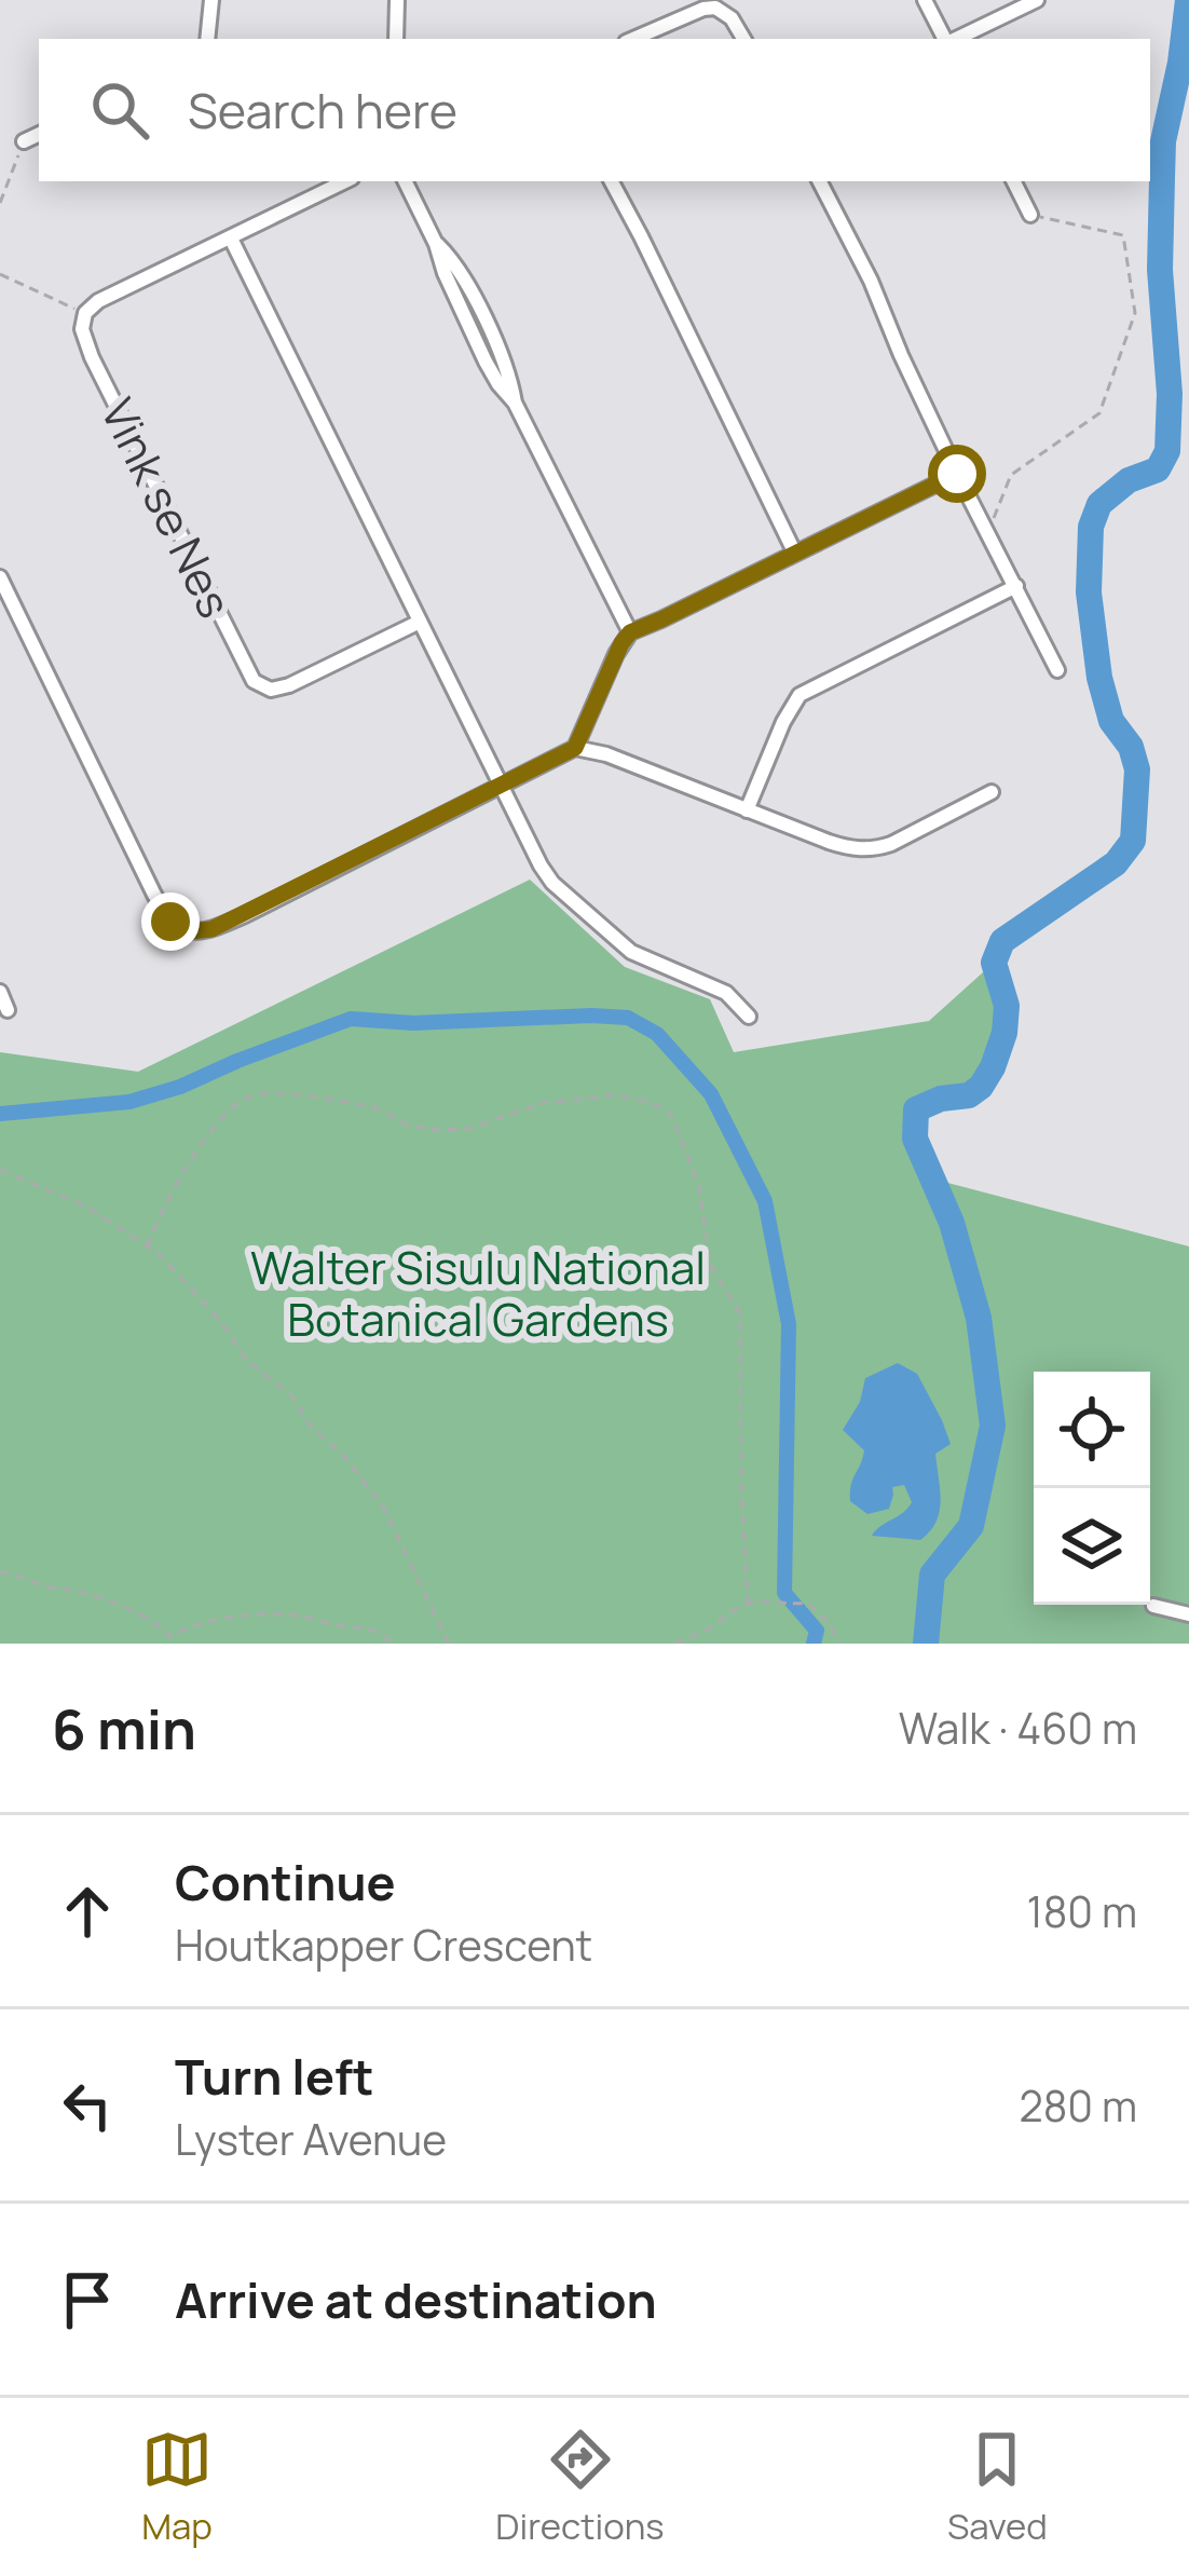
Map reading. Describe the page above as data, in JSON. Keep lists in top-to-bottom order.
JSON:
{
  "streets": {
    "street": ["Vink se Nes"]
  },
  "parks": ["Walter Sisulu National Botanical Gardens"],
  "page": {
    "search": "Search here",
    "heading": ["6 min", "Walk · 460 m"],
    "list": [
      ["Continue", "Houtkapper Crescent", "180 m"],
      ["Turn left", "Lyster Avenue", "280 m"],
      "Arrive at destination"
    ],
    "nav": ["Map", "Directions", "Saved"]
  }
}
